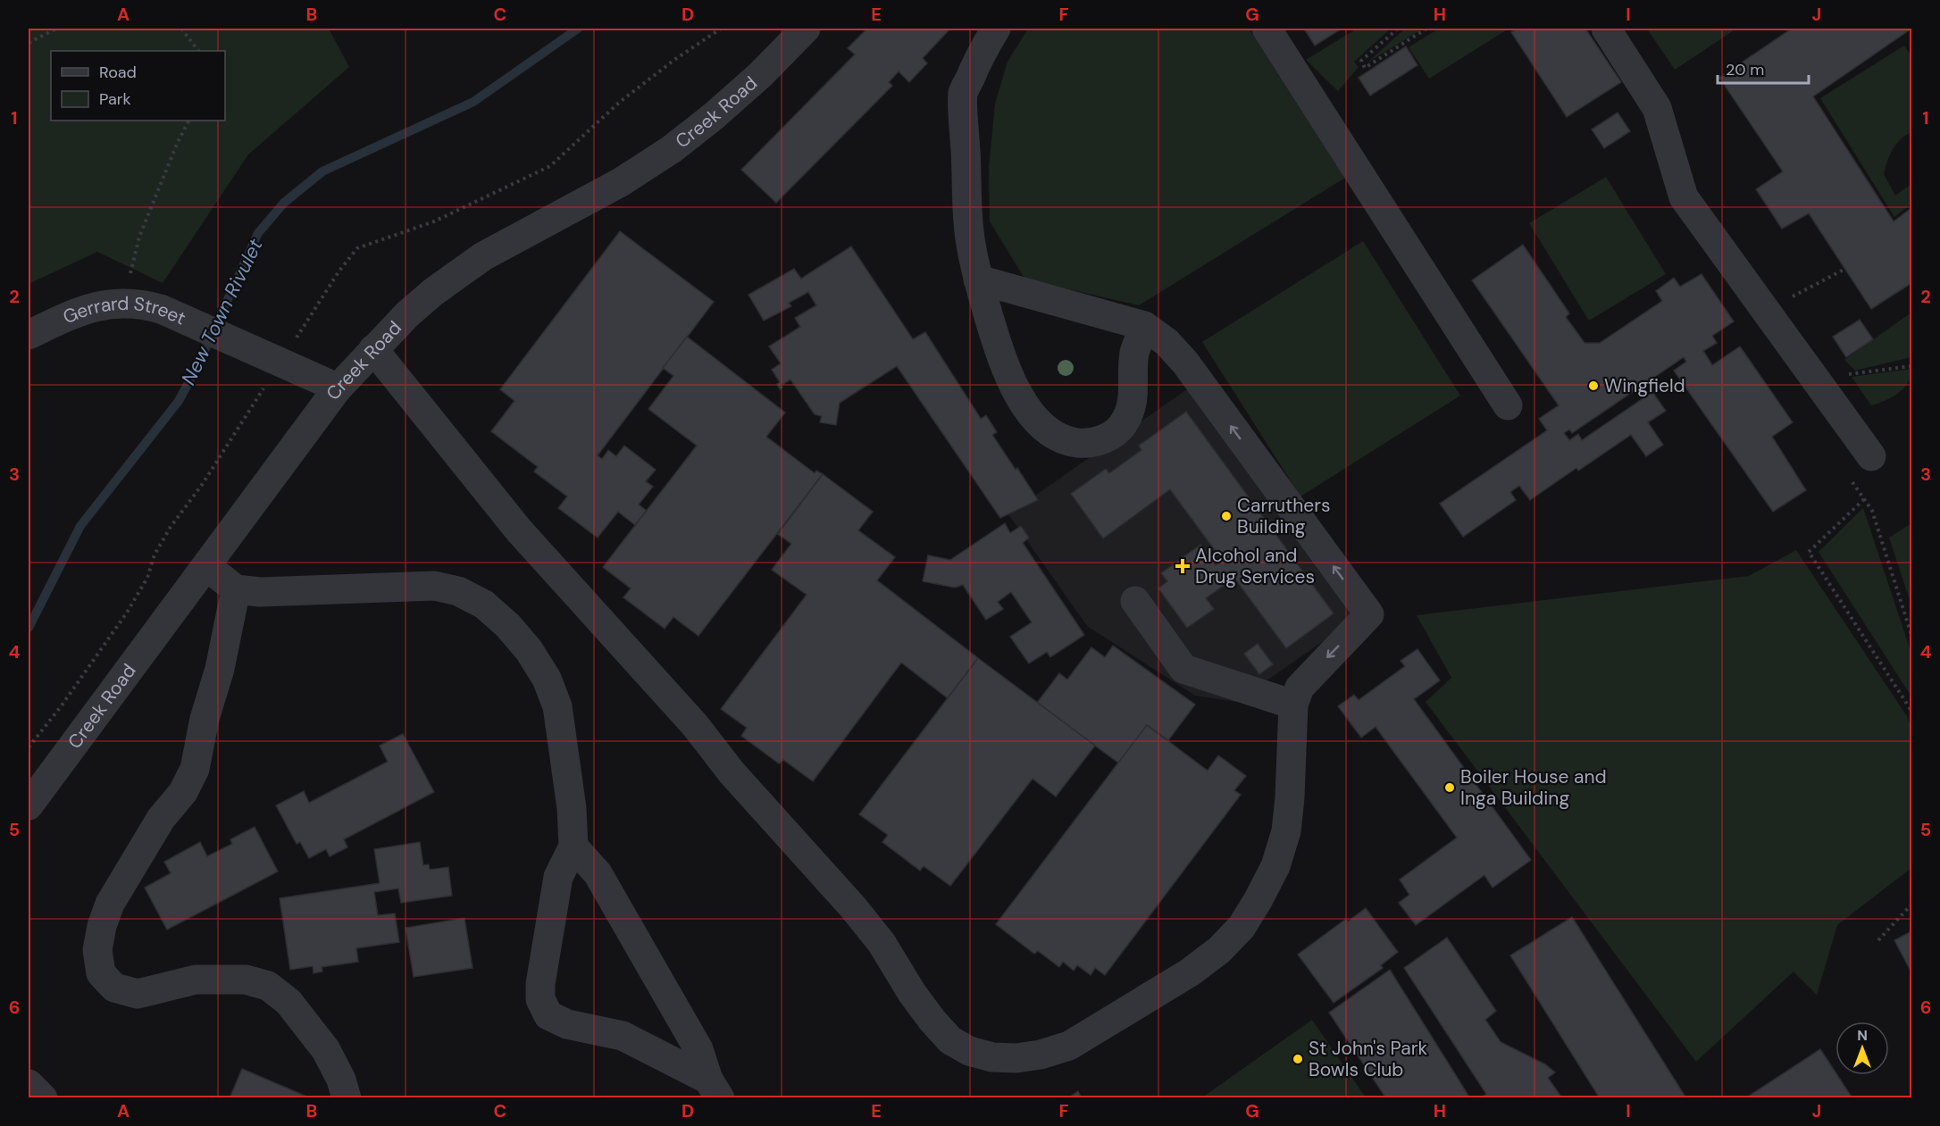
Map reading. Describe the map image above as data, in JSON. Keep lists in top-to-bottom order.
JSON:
{
  "streets": {
    "street": ["Creek Road", "Gerrard Street"]
  },
  "crossings": [
    ["Creek Road", "Gerrard Street"]
  ],
  "water": ["New Town Rivulet"],
  "places": {
    "other": [
      "Wingfield",
      "Carruthers Building",
      "Boiler House and Inga Building",
      "St John's Park Bowls Club"
    ],
    "health": ["Alcohol and Drug Services"]
  },
  "legend": ["Road", "Park"],
  "scale_bar": "20 m",
  "north": "top",
  "grid": {
    "columns": [
      "A",
      "B",
      "C",
      "D",
      "E",
      "F",
      "G",
      "H",
      "I",
      "J"
    ],
    "rows": [
      "1",
      "2",
      "3",
      "4",
      "5",
      "6"
    ]
  }
}
